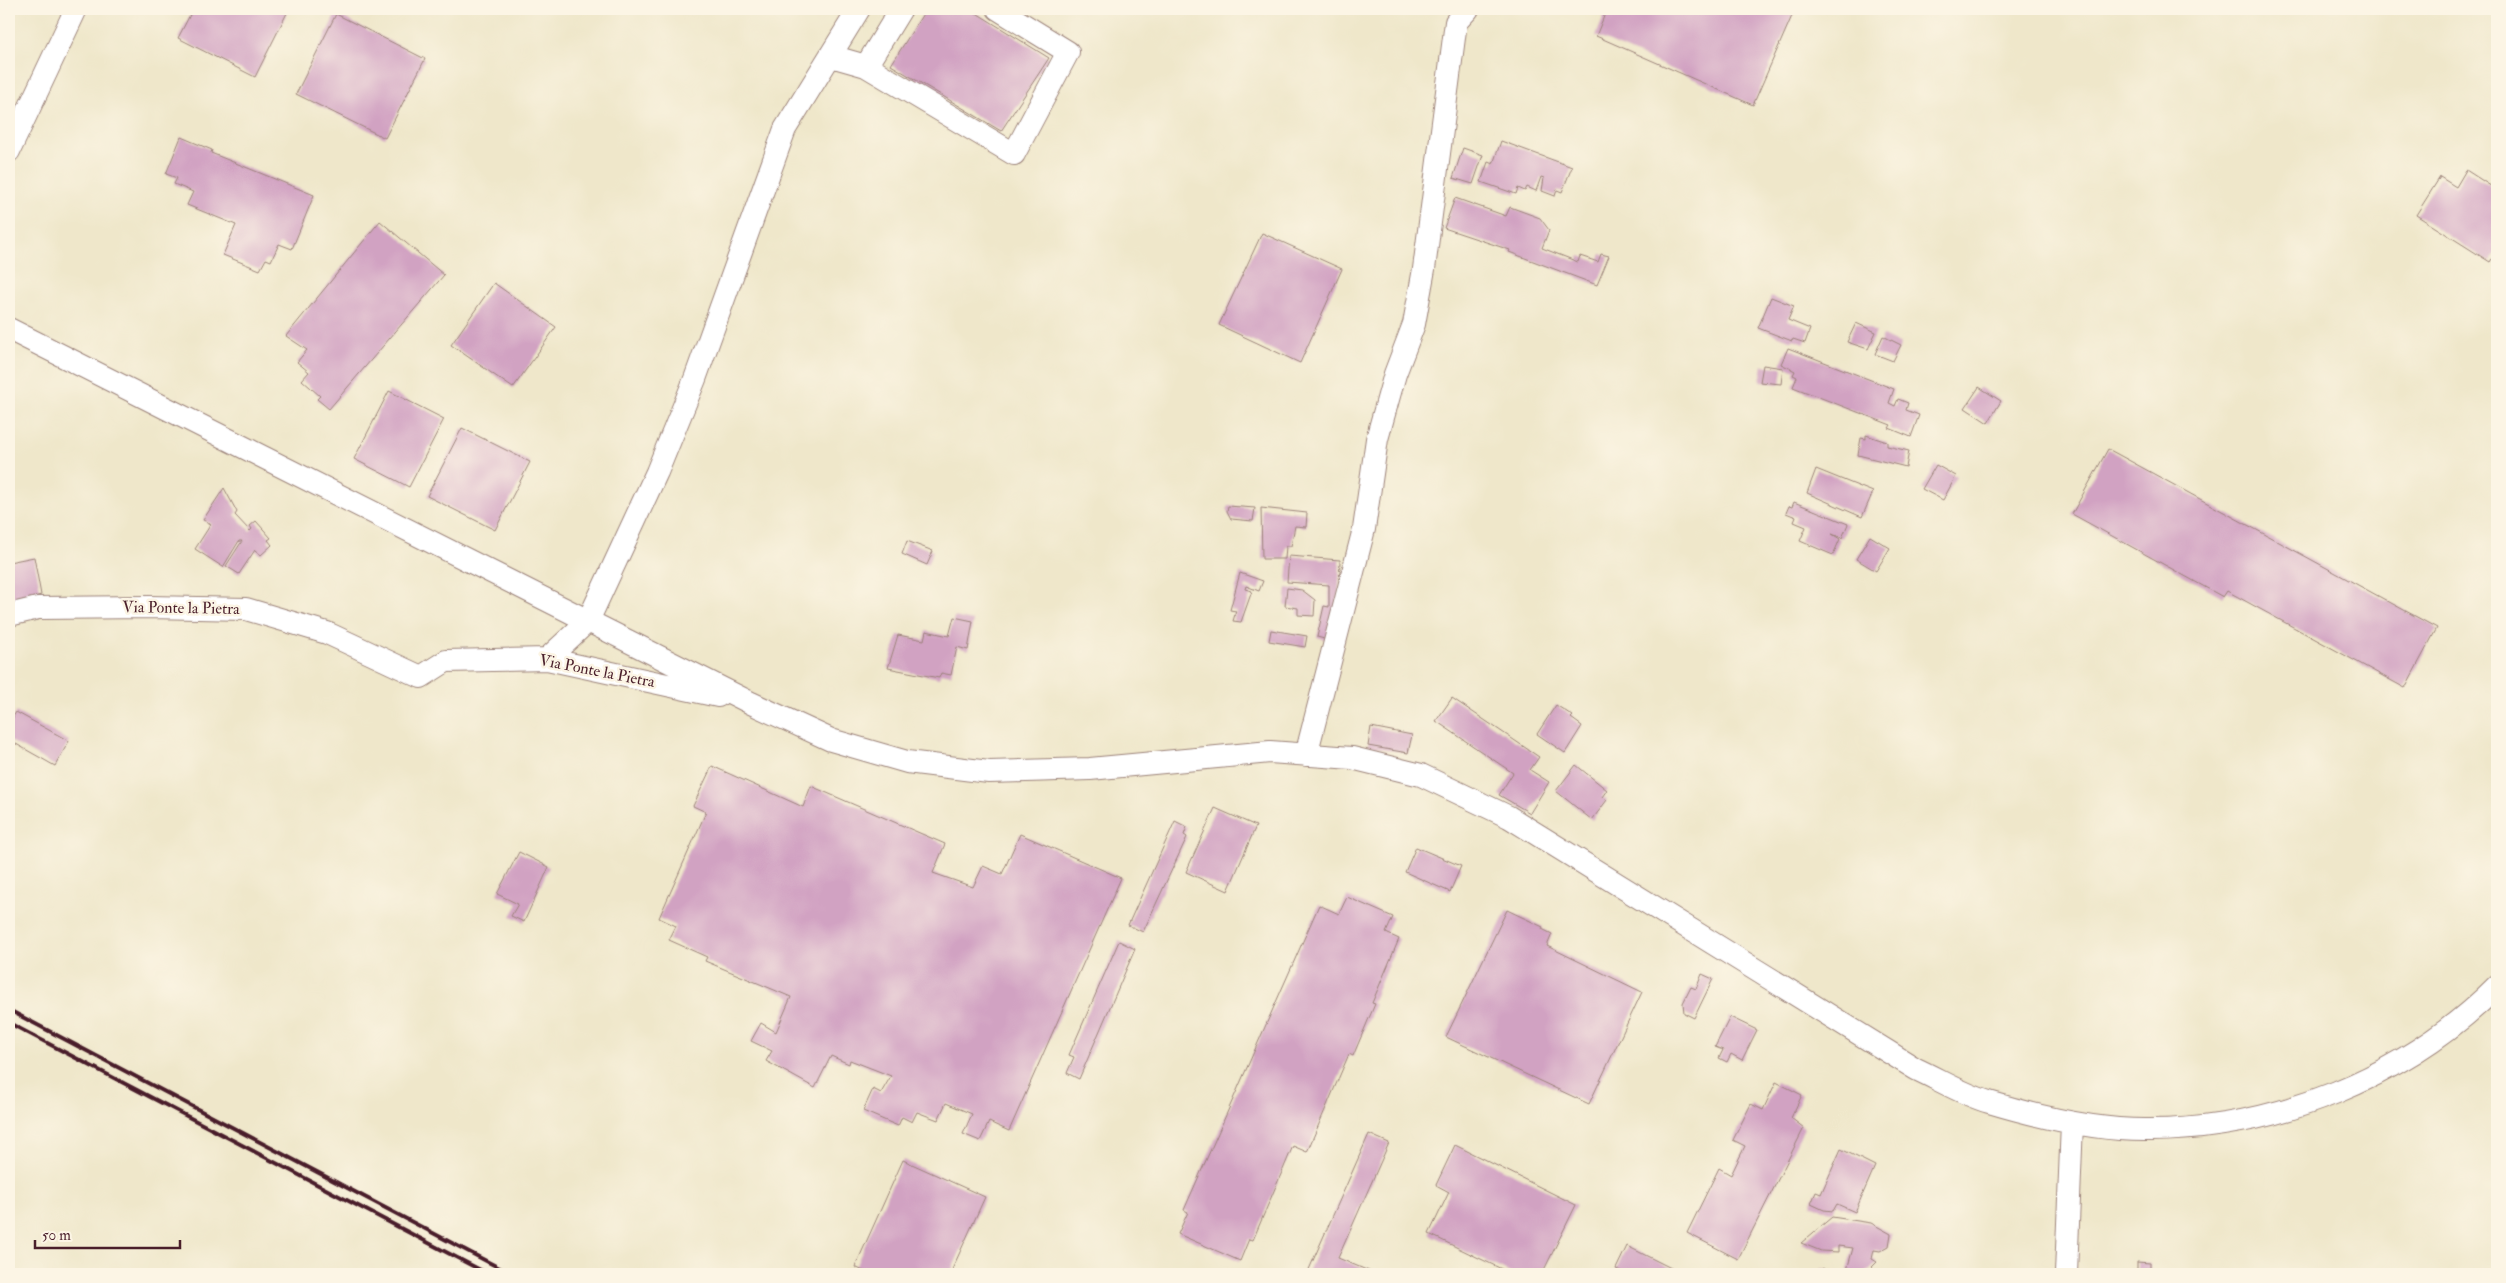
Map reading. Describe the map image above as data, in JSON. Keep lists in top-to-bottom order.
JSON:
{
  "streets": {
    "street": ["Via Ponte la Pietra"]
  },
  "scale_bar": "50 m"
}
